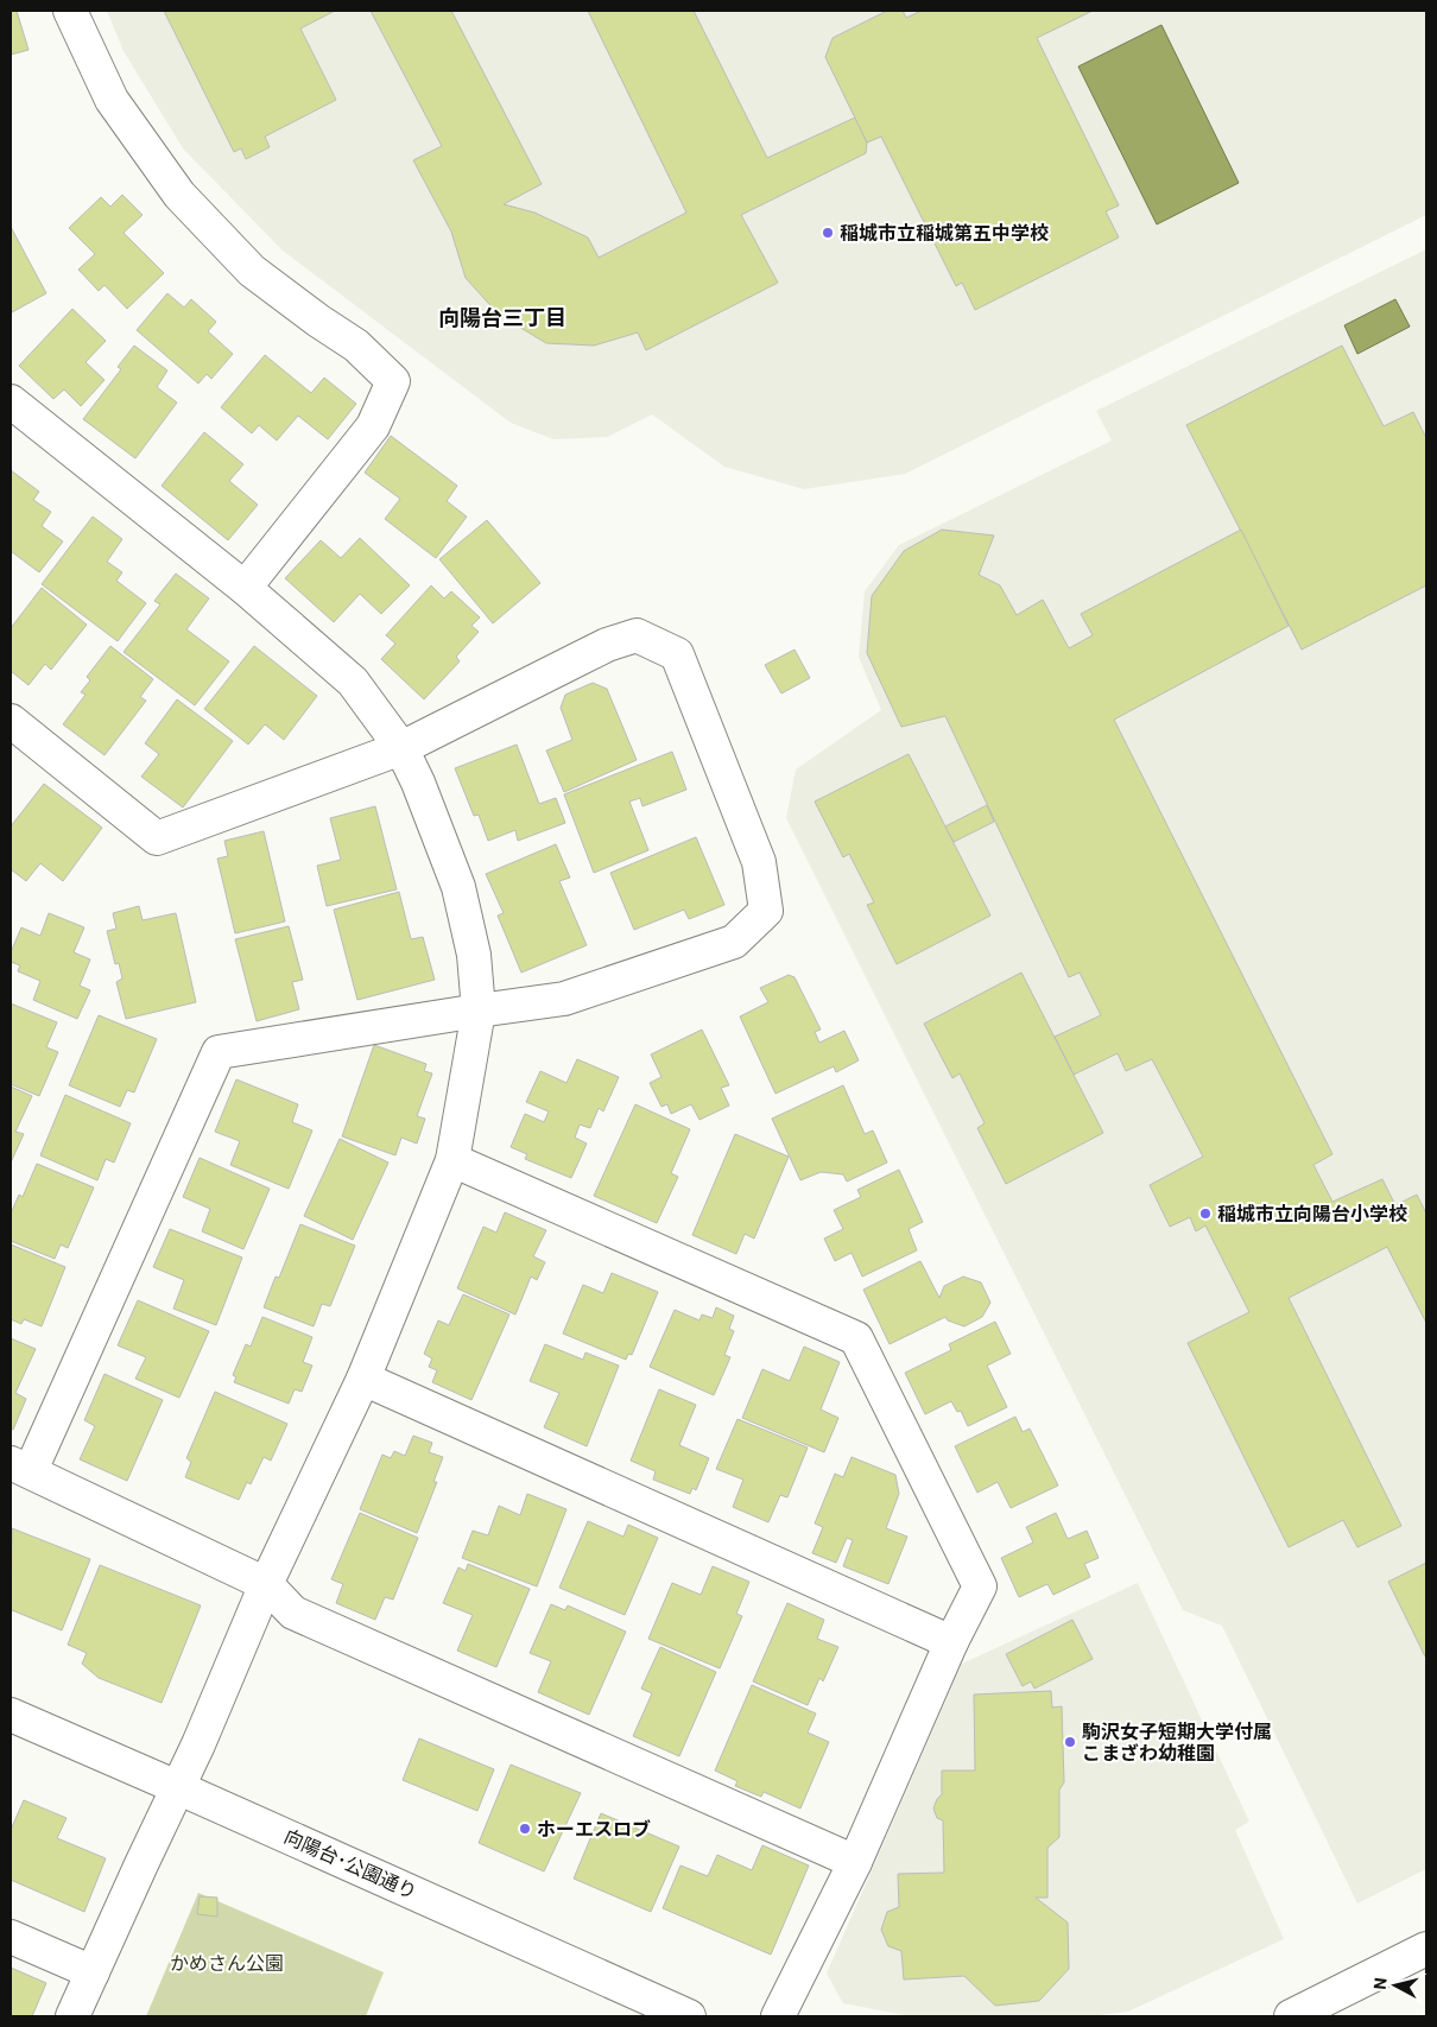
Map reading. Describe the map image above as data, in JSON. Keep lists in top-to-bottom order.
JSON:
{
  "streets": {
    "street": ["向陽台･公園通り"]
  },
  "districts": ["向陽台三丁目"],
  "parks": ["かめさん公園"],
  "places": [
    "稲城市立稲城第五中学校",
    "稲城市立向陽台小学校",
    "駒沢女子短期大学付属 こまざわ幼稚園",
    "ホーエスロブ"
  ],
  "north": "left"
}
